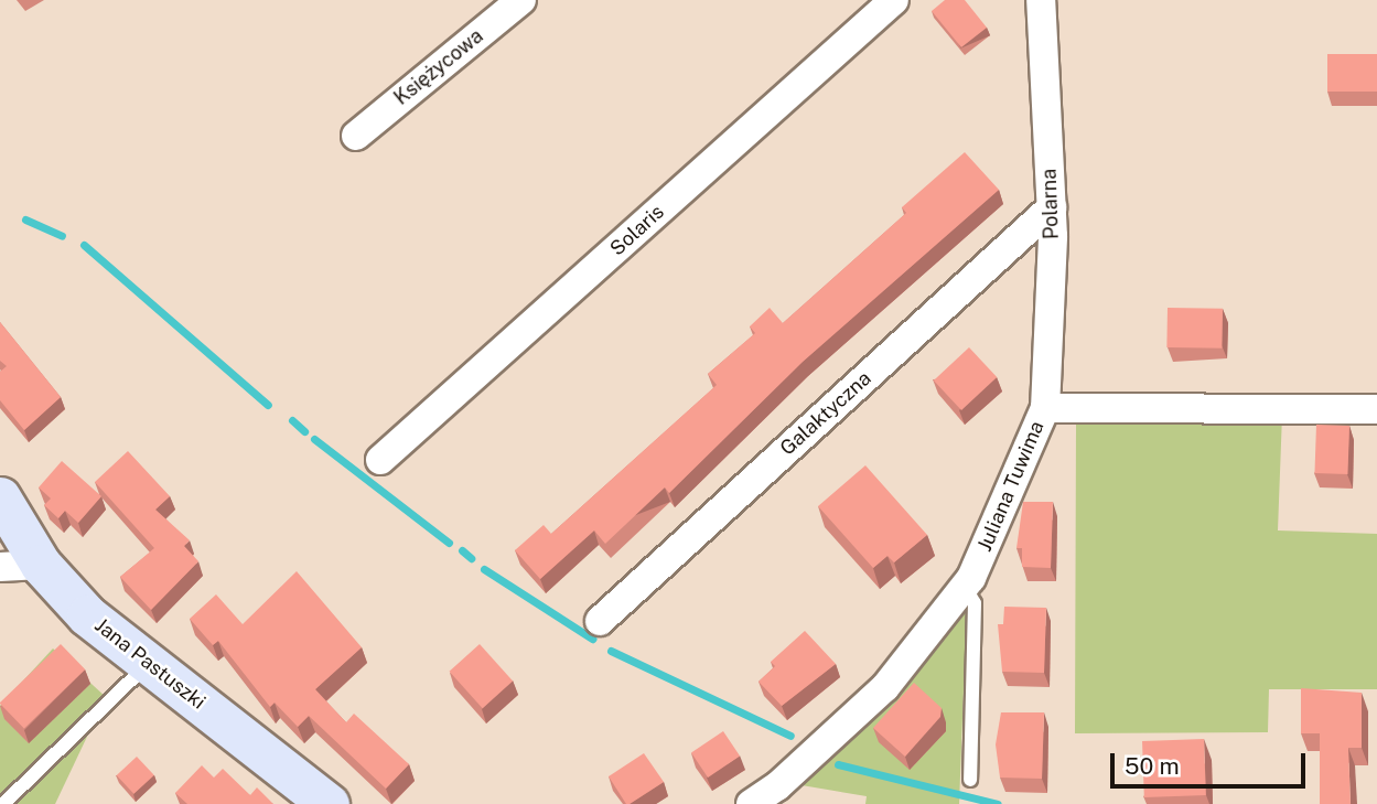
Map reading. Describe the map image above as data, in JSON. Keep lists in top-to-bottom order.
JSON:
{
  "streets": {
    "street": [
      "Księżycowa",
      "Polarna",
      "Solaris",
      "Galaktyczna",
      "Juliana Tuwima",
      "Jana Pastuszki"
    ]
  },
  "crossings": [
    ["Polarna", "Galaktyczna"],
    ["Polarna", "Juliana Tuwima"]
  ],
  "scale_bar": "50 m"
}
